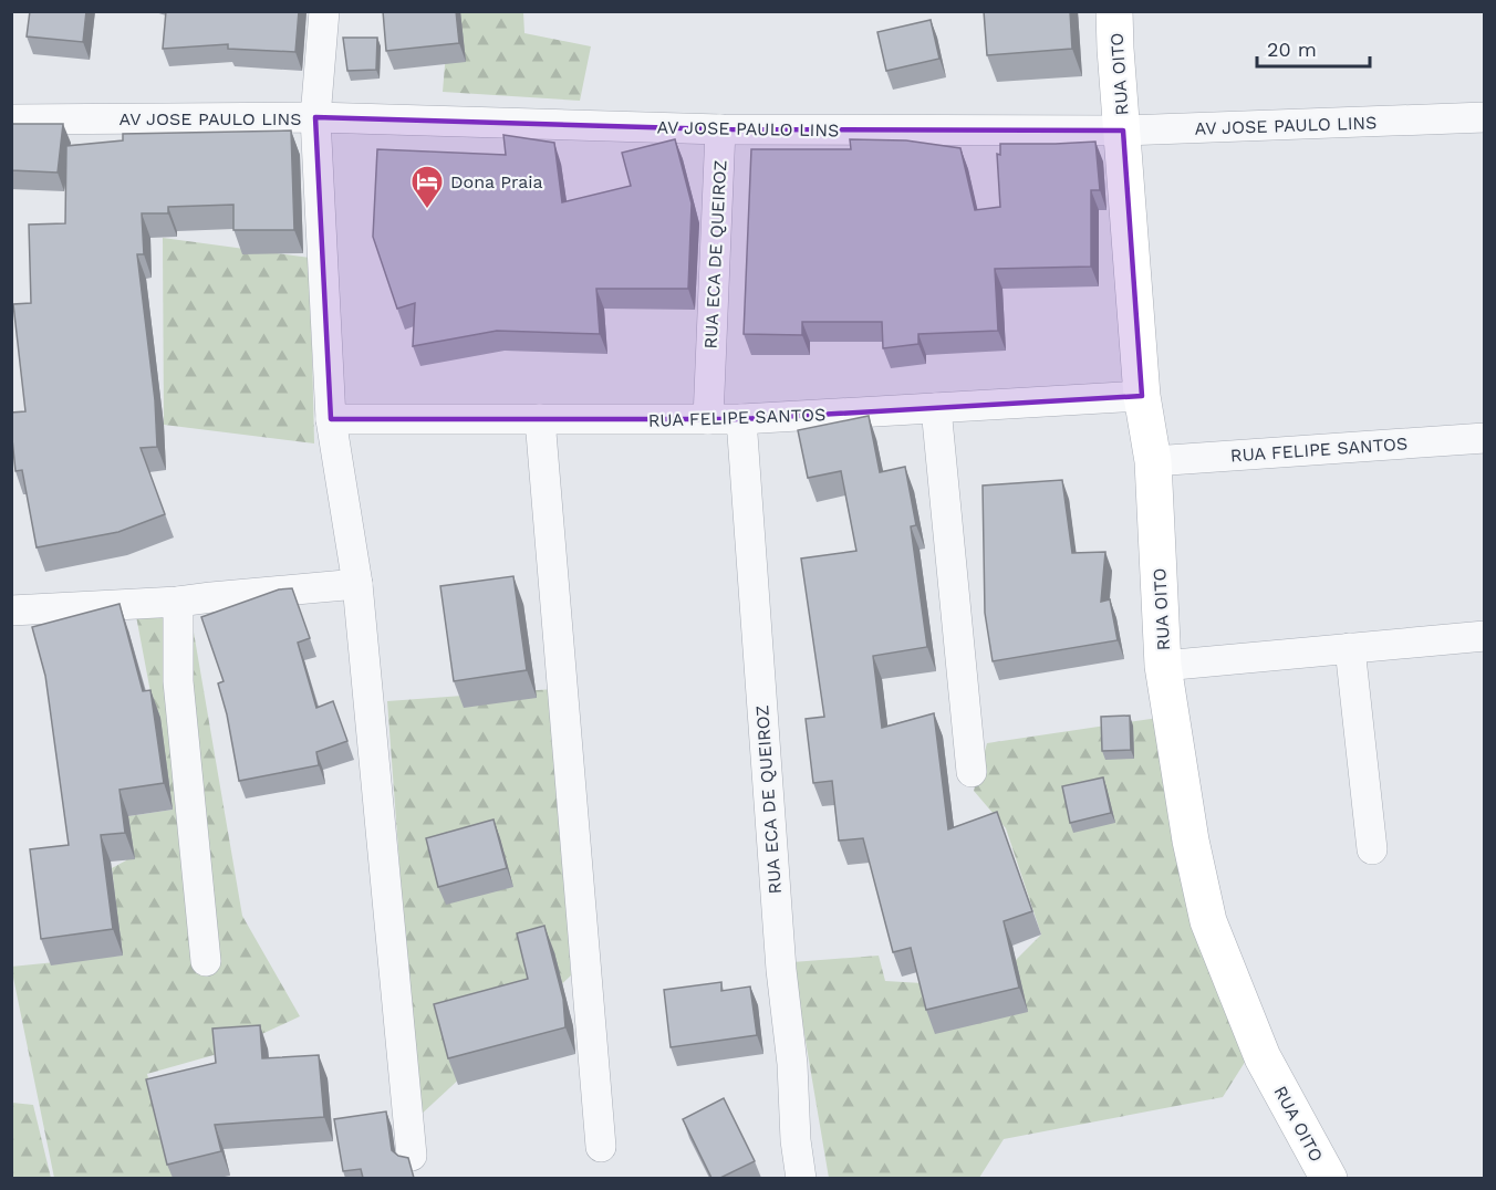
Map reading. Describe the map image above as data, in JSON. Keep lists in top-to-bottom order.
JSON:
{
  "streets": {
    "main road": ["RUA OITO"],
    "street": ["AV JOSE PAULO LINS", "RUA ECA DE QUEIROZ", "RUA FELIPE SANTOS"]
  },
  "crossings": [
    ["RUA OITO", "AV JOSE PAULO LINS"],
    ["RUA OITO", "RUA FELIPE SANTOS"],
    ["AV JOSE PAULO LINS", "RUA ECA DE QUEIROZ"],
    ["RUA ECA DE QUEIROZ", "RUA FELIPE SANTOS"]
  ],
  "places": {
    "hotel": ["Dona Praia"]
  },
  "scale_bar": "20 m"
}
